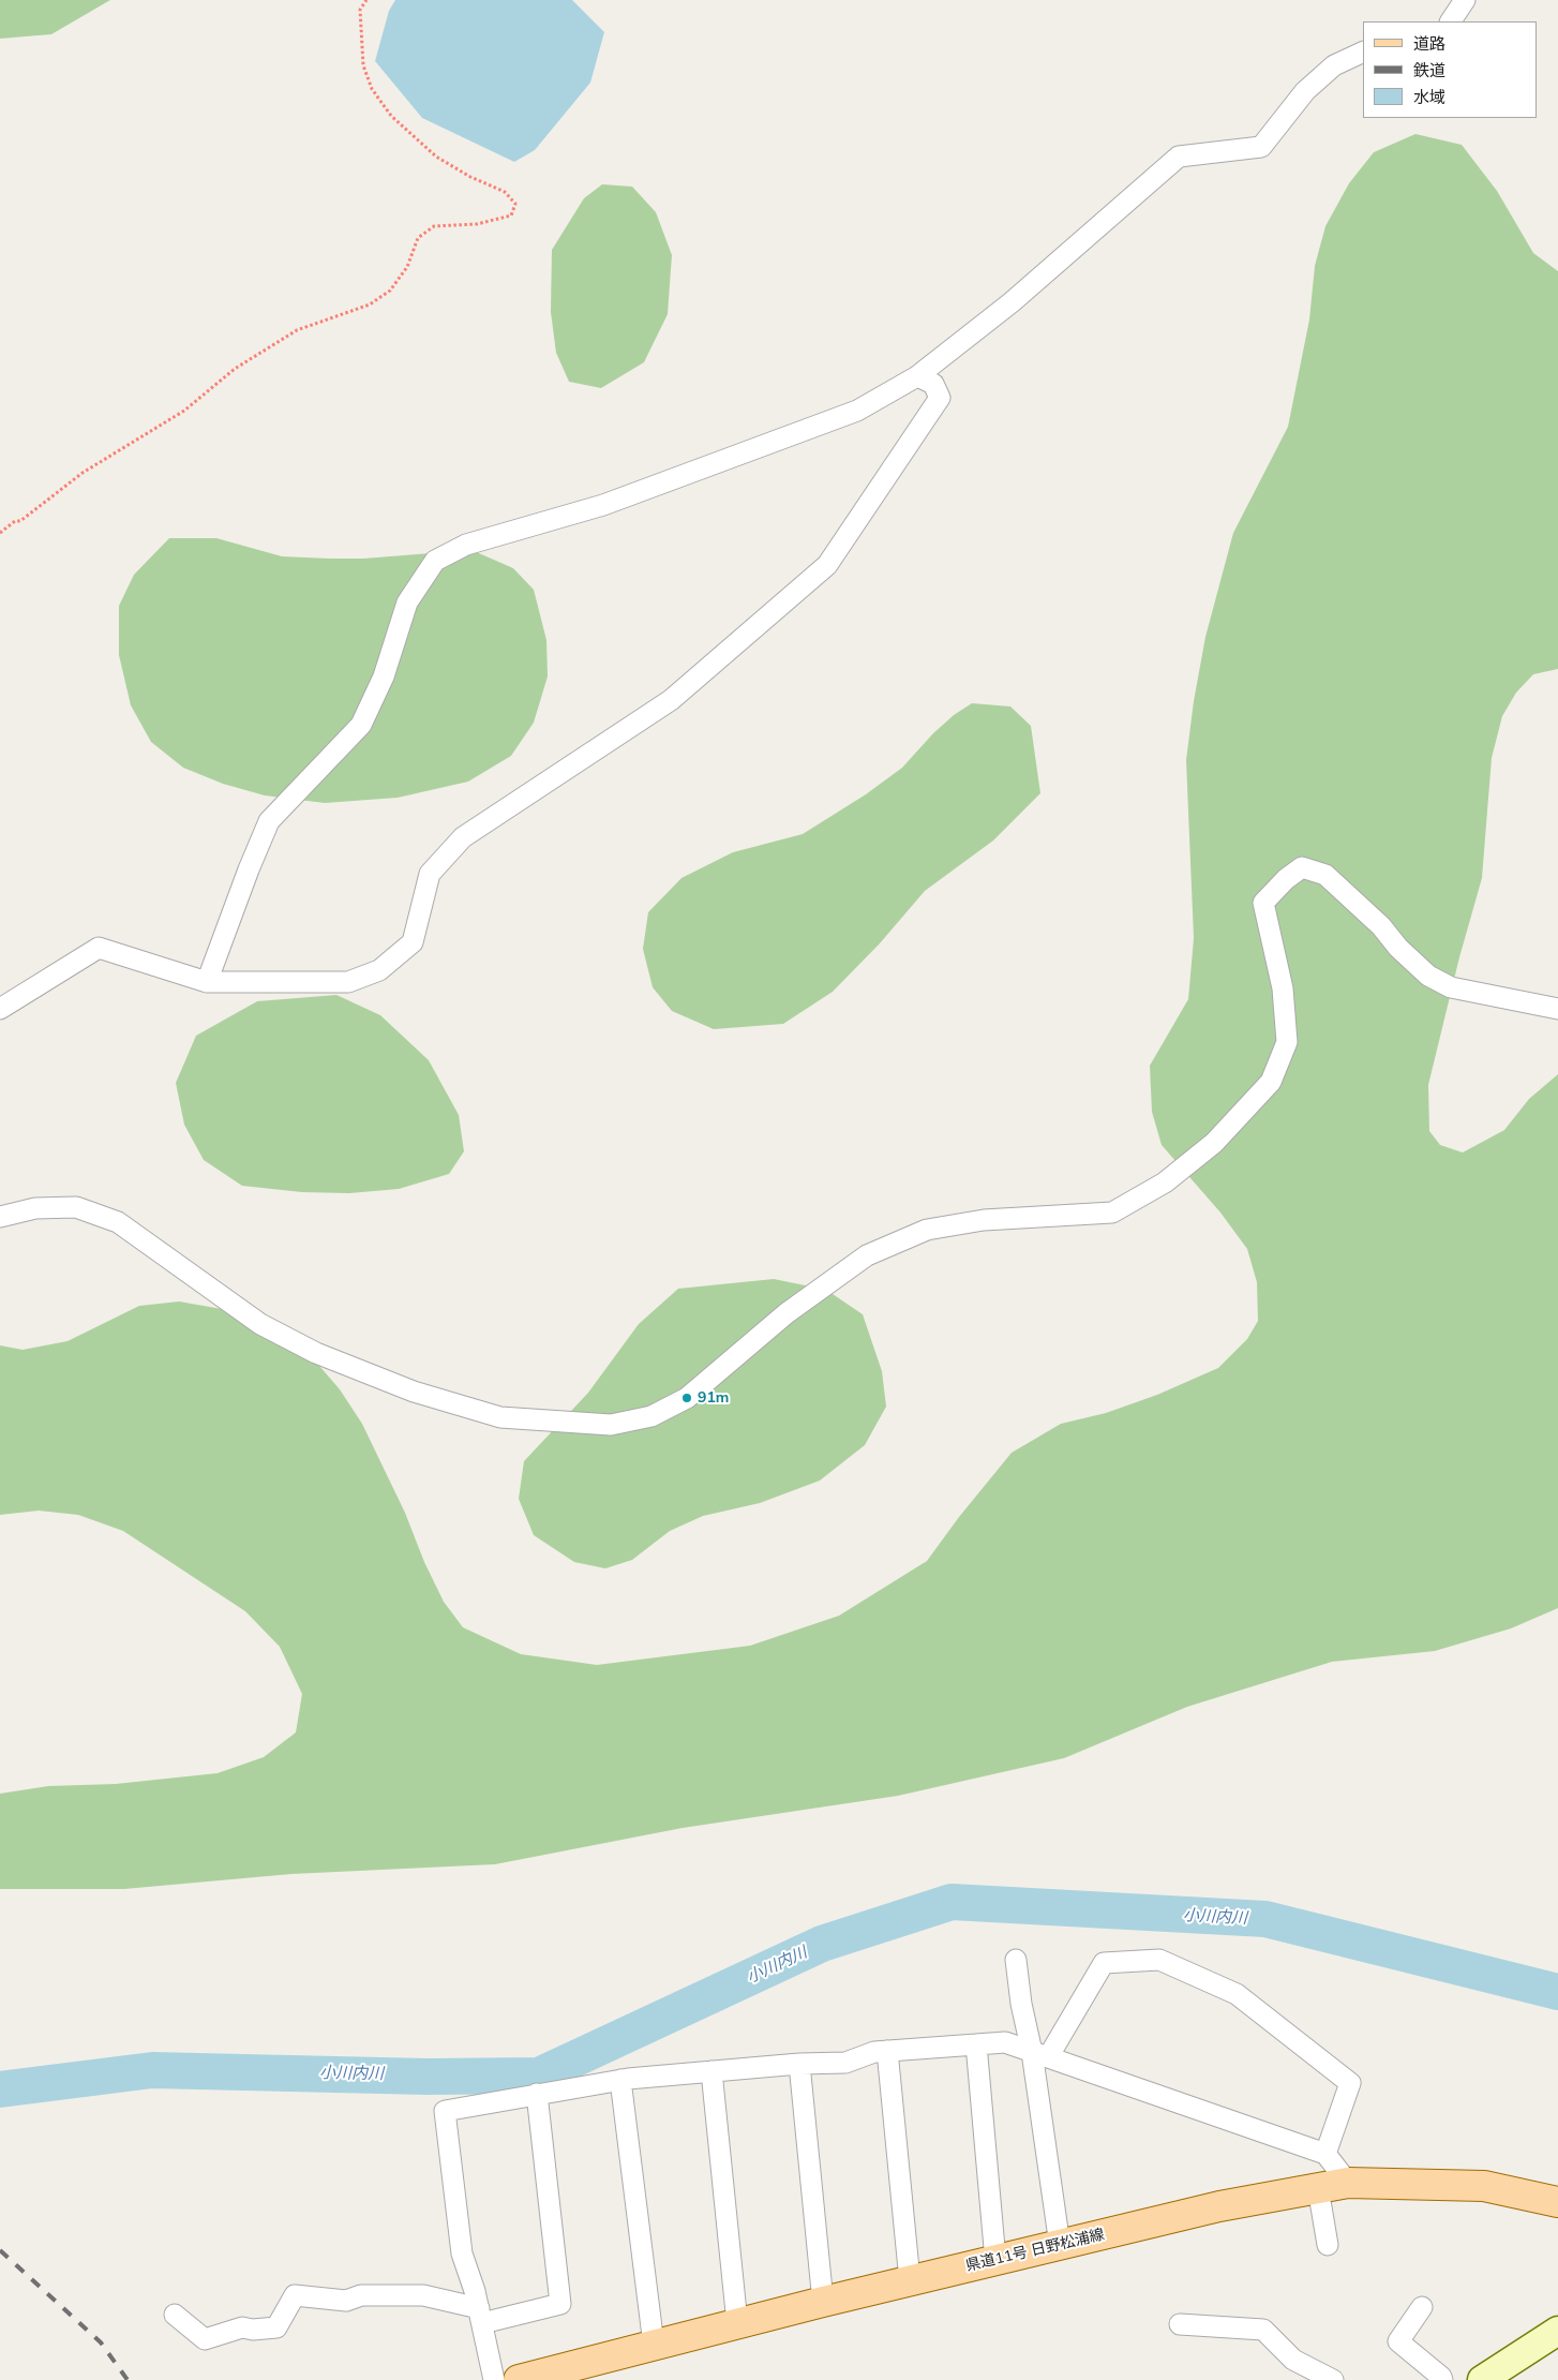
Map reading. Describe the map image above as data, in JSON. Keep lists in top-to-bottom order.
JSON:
{
  "streets": {
    "main road": ["県道11号 日野松浦線"]
  },
  "water": ["小川内川"],
  "places": ["91m"],
  "legend": ["道路", "鉄道", "水域"]
}
